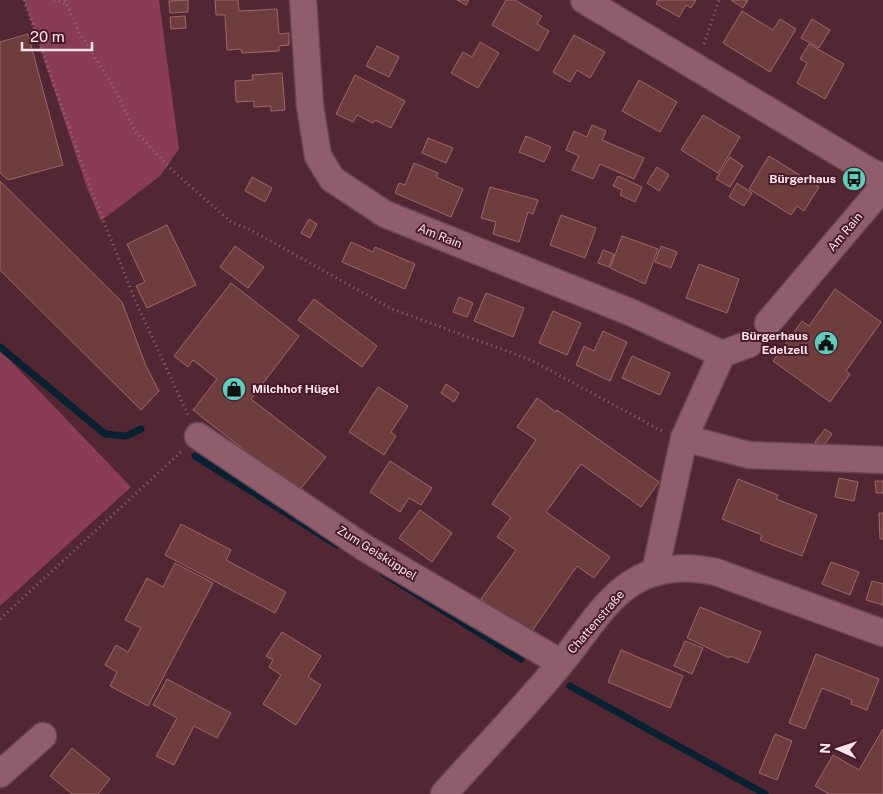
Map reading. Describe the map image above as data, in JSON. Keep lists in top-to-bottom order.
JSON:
{
  "streets": {
    "street": ["Am Rain", "Zum Geisküppel", "Chattenstraße"]
  },
  "crossings": [
    ["Zum Geisküppel", "Chattenstraße"]
  ],
  "places": {
    "bus stop": ["Bürgerhaus"],
    "public building": ["Bürgerhaus Edelzell"],
    "shop": ["Milchhof Hügel"]
  },
  "scale_bar": "20 m",
  "north": "left"
}
